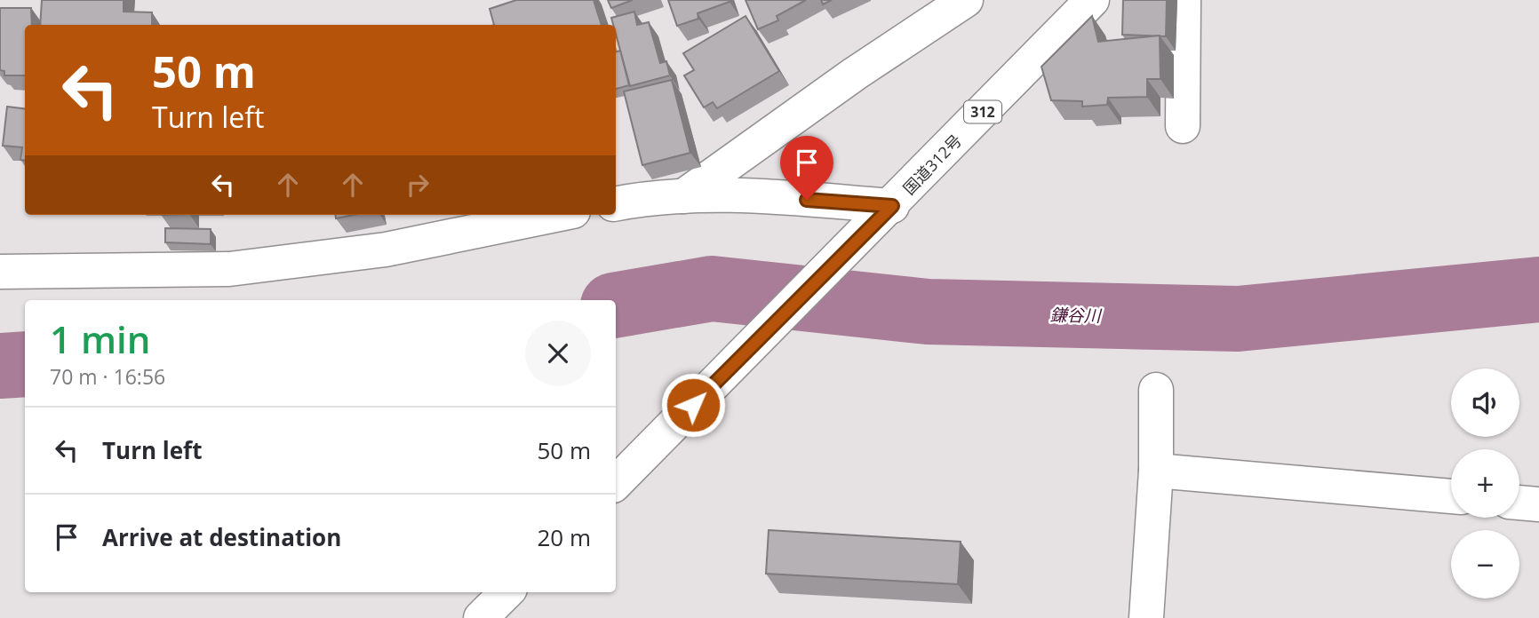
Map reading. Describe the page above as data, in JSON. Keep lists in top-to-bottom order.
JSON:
{
  "streets": {
    "main road": ["312", "国道312号"]
  },
  "water": ["鎌谷川"],
  "page": {
    "turn": ["50 m", "Turn left"],
    "heading": ["1 min", "70 m · 16:56"],
    "map_buttons": ["+", "−"],
    "list": [
      {
        "name": "Turn left",
        "value": "50 m"
      },
      {
        "name": "Arrive at destination",
        "value": "20 m"
      }
    ]
  }
}
